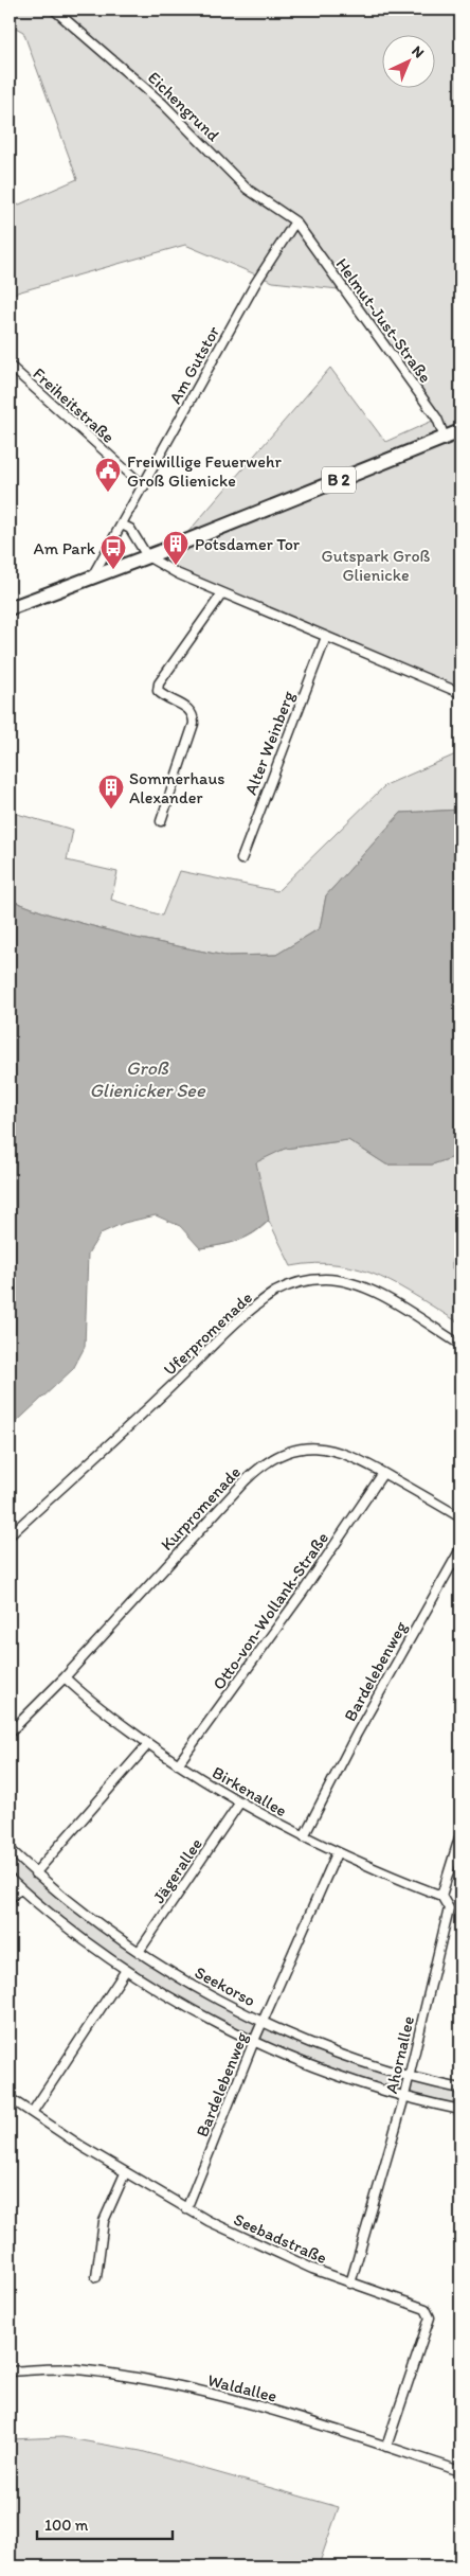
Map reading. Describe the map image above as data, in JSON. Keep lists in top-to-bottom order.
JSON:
{
  "streets": {
    "main road": ["B 2"],
    "street": [
      "Eichengrund",
      "Helmut-Just-Straße",
      "Am Gutstor",
      "Freiheitstraße",
      "Alter Weinberg",
      "Uferpromenade",
      "Kurpromenade",
      "Otto-von-Wollank-Straße",
      "Bardelebenweg",
      "Birkenallee",
      "Jägerallee",
      "Seekorso",
      "Ahornallee",
      "Seebadstraße",
      "Waldallee"
    ]
  },
  "crossings": [
    ["Eichengrund", "Helmut-Just-Straße"],
    ["Eichengrund", "Am Gutstor"],
    ["Helmut-Just-Straße", "Am Gutstor"],
    ["Helmut-Just-Straße", "B 2"],
    ["Am Gutstor", "Freiheitstraße"],
    ["Am Gutstor", "B 2"],
    ["Kurpromenade", "Otto-von-Wollank-Straße"],
    ["Kurpromenade", "Birkenallee"],
    ["Otto-von-Wollank-Straße", "Birkenallee"],
    ["Bardelebenweg", "Birkenallee"],
    ["Bardelebenweg", "Seekorso"],
    ["Bardelebenweg", "Seebadstraße"],
    ["Birkenallee", "Jägerallee"],
    ["Birkenallee", "Ahornallee"],
    ["Jägerallee", "Seekorso"],
    ["Seekorso", "Ahornallee"],
    ["Ahornallee", "Seebadstraße"],
    ["Seebadstraße", "Waldallee"]
  ],
  "water": ["Groß Glienicker See"],
  "parks": ["Gutspark Groß Glienicke"],
  "places": {
    "public building": ["Freiwillige Feuerwehr Groß Glienicke"],
    "building": ["Potsdamer Tor", "Sommerhaus Alexander"],
    "bus stop": ["Am Park"]
  },
  "scale_bar": "100 m",
  "north": "top right"
}
